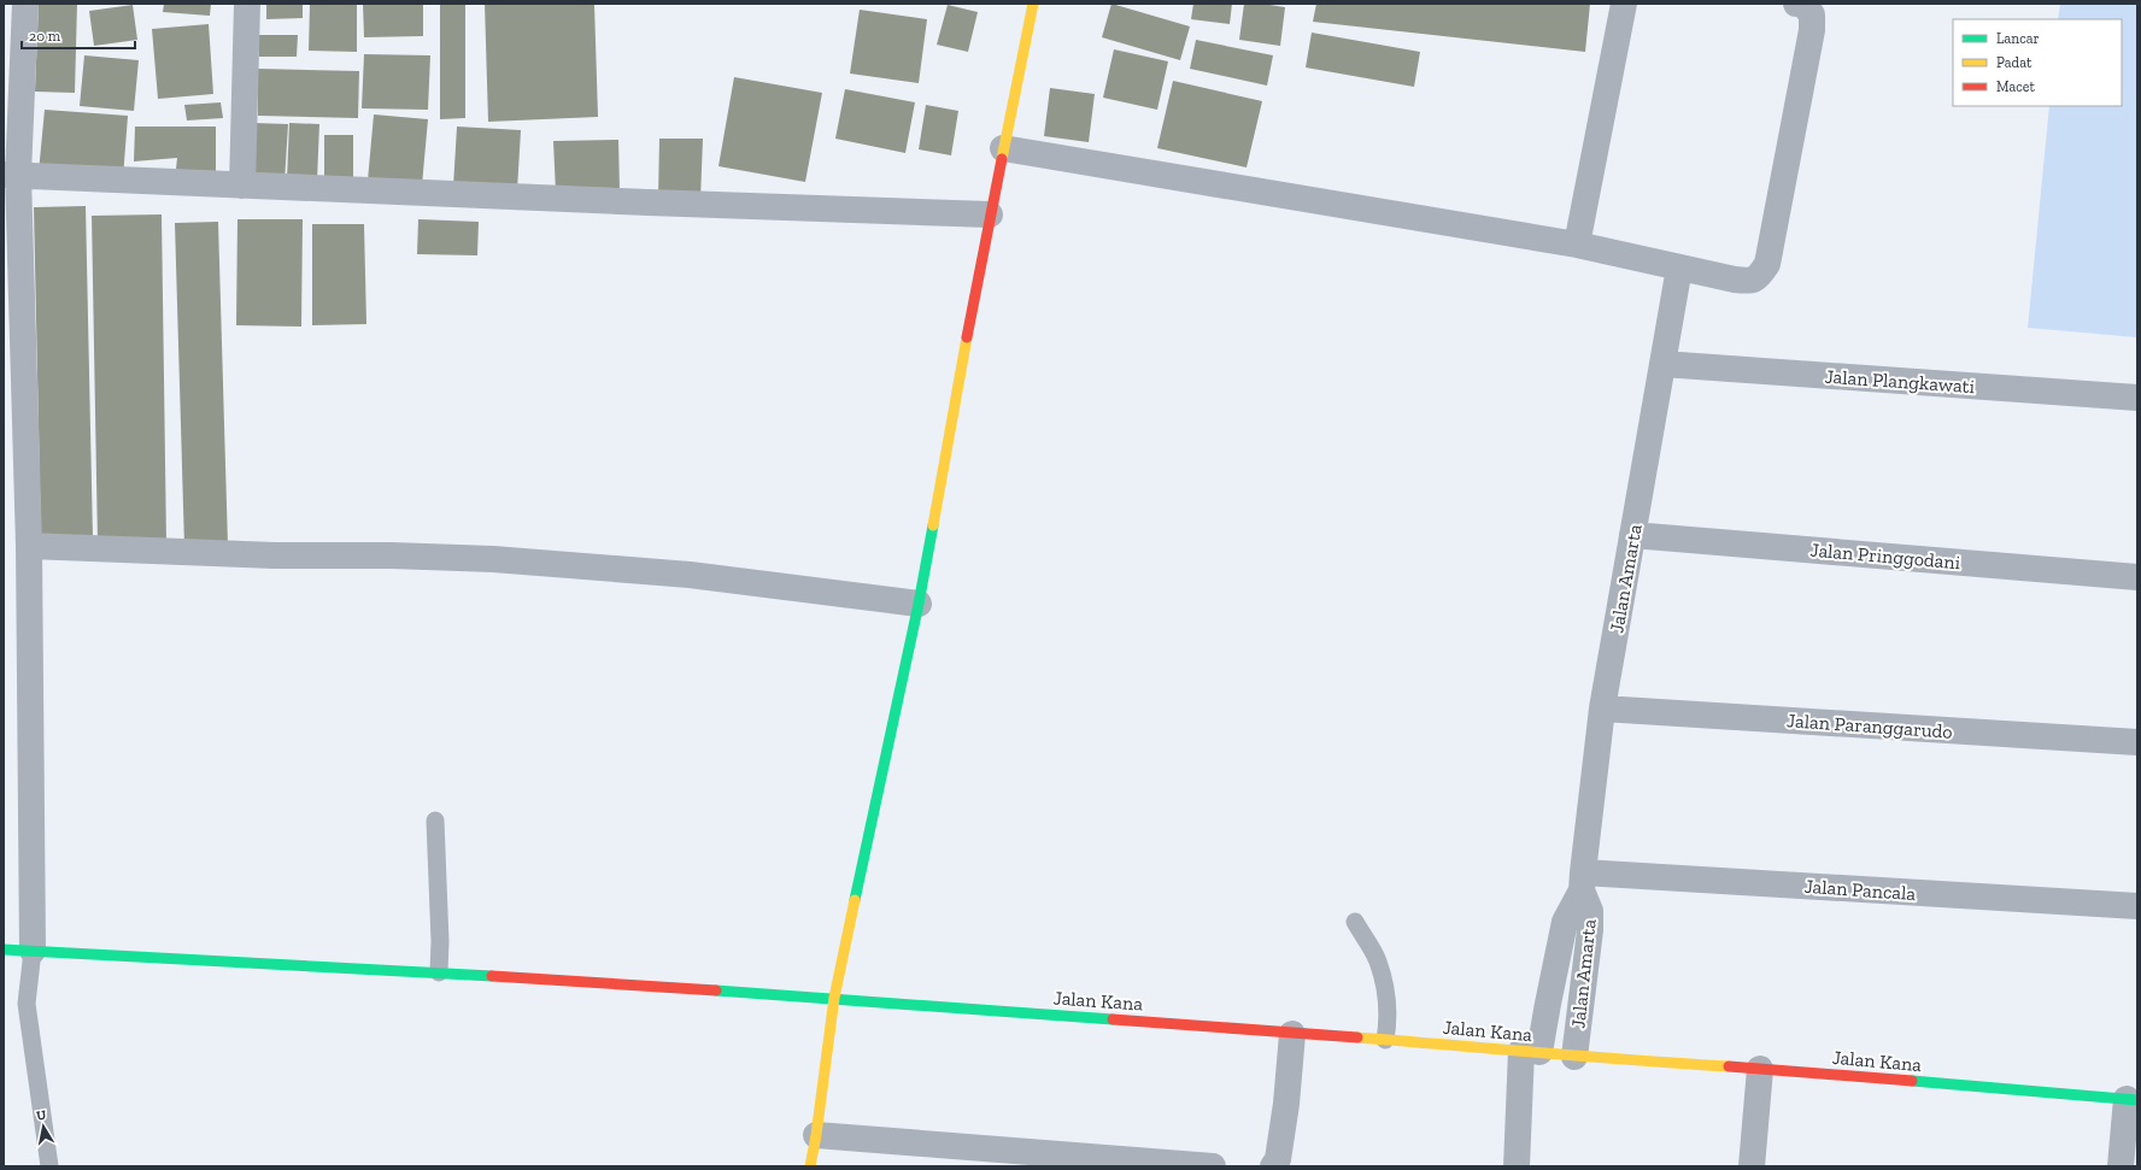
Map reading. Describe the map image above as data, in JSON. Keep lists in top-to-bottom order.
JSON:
{
  "streets": {
    "street": [
      "Jalan Plangkawati",
      "Jalan Pringgodani",
      "Jalan Amarta",
      "Jalan Paranggarudo",
      "Jalan Pancala",
      "Jalan Kana"
    ]
  },
  "crossings": [
    ["Jalan Plangkawati", "Jalan Amarta"],
    ["Jalan Pringgodani", "Jalan Amarta"],
    ["Jalan Amarta", "Jalan Paranggarudo"],
    ["Jalan Amarta", "Jalan Pancala"],
    ["Jalan Amarta", "Jalan Kana"]
  ],
  "legend": ["Lancar", "Padat", "Macet"],
  "scale_bar": "20 m",
  "north": "top"
}
